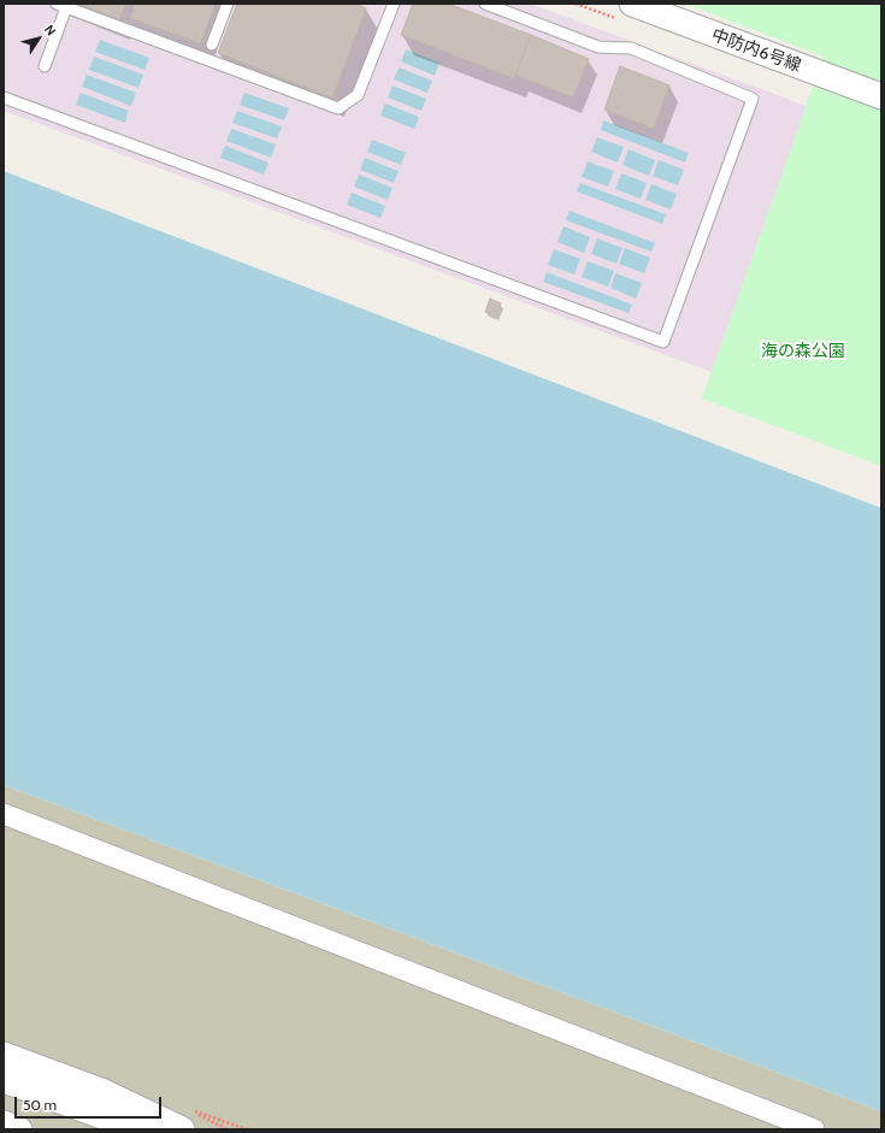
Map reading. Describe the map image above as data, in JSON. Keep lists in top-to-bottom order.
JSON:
{
  "streets": {
    "street": ["中防内6号線"]
  },
  "parks": ["海の森公園"],
  "scale_bar": "50 m",
  "north": "top right"
}
